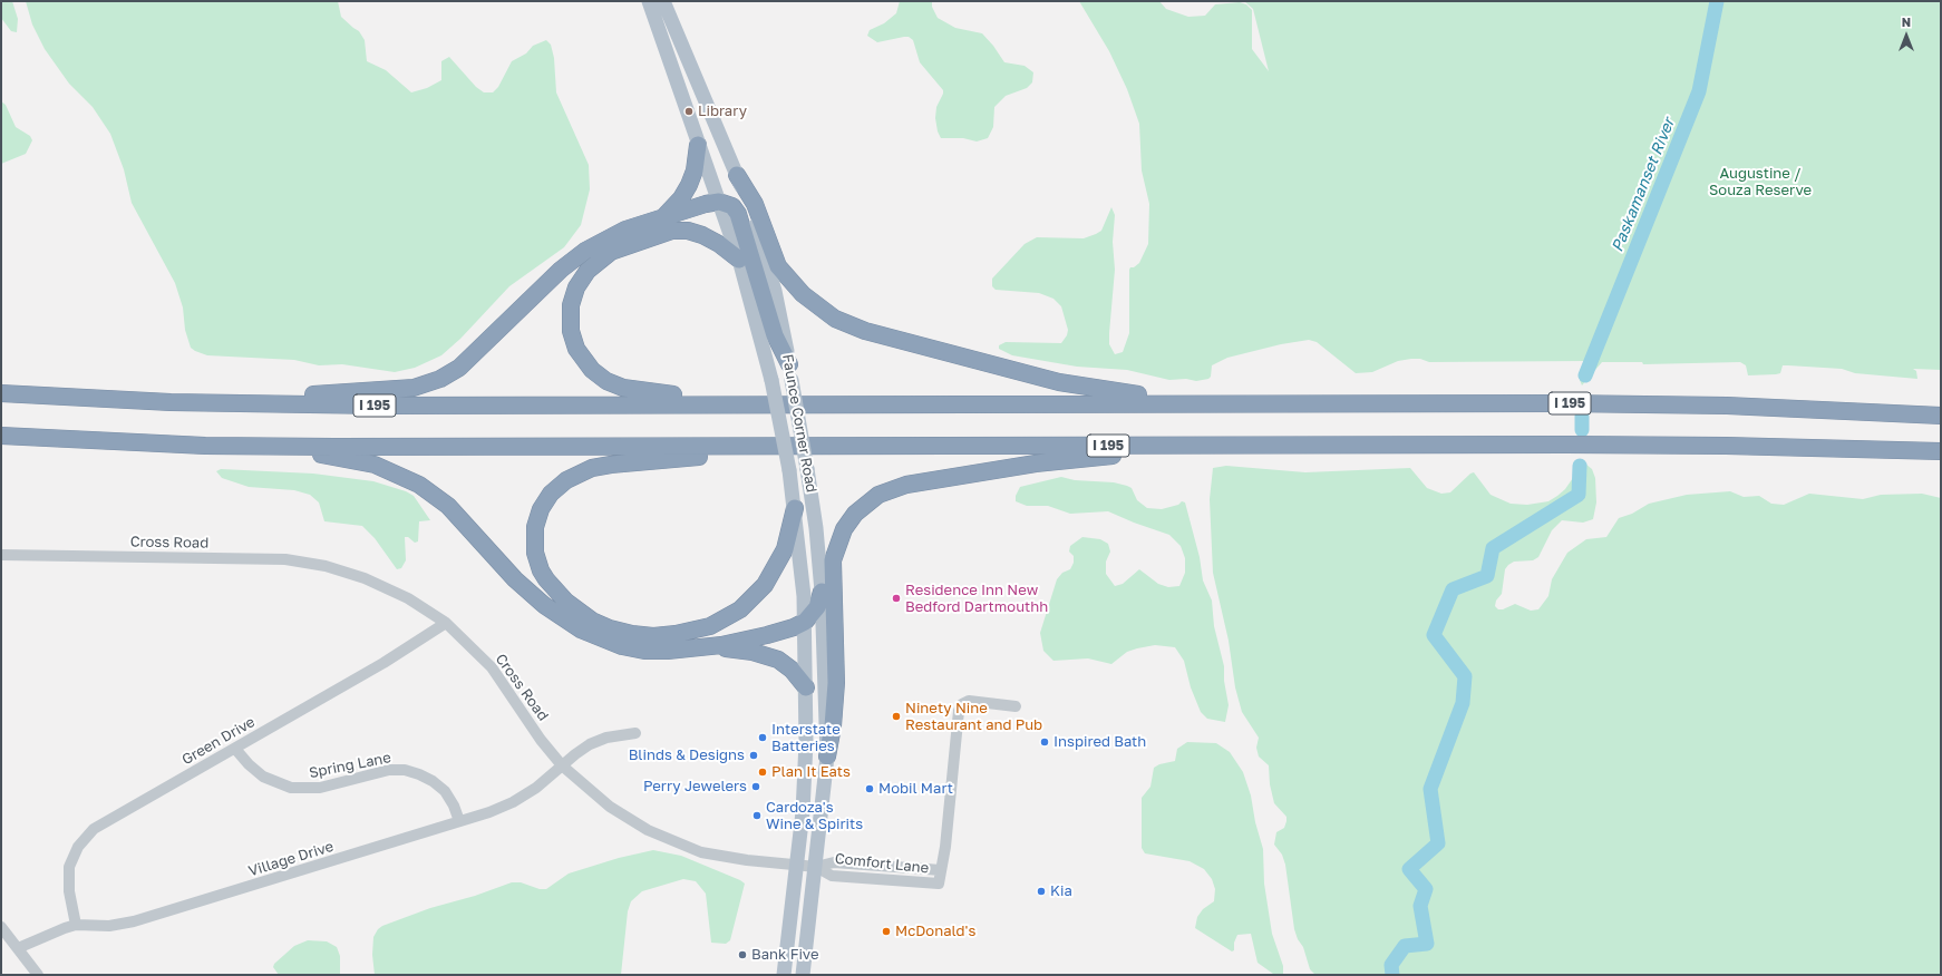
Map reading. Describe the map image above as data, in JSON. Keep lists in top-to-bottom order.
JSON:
{
  "streets": {
    "highway": ["I 195"],
    "main road": ["Faunce Corner Road"],
    "street": [
      "Cross Road",
      "Green Drive",
      "Spring Lane",
      "Village Drive",
      "Comfort Lane"
    ]
  },
  "crossings": [
    ["Faunce Corner Road", "Cross Road"],
    ["Faunce Corner Road", "Comfort Lane"],
    ["Cross Road", "Green Drive"],
    ["Cross Road", "Village Drive"],
    ["Cross Road", "Comfort Lane"],
    ["Green Drive", "Spring Lane"],
    ["Green Drive", "Village Drive"],
    ["Spring Lane", "Village Drive"]
  ],
  "water": ["Paskamanset River"],
  "parks": ["Augustine / Souza Reserve"],
  "places": [
    "Library",
    "Residence Inn New Bedford Dartmouthh",
    "Ninety Nine Restaurant and Pub",
    "Interstate Batteries",
    "Inspired Bath",
    "Blinds & Designs",
    "Plan It Eats",
    "Perry Jewelers",
    "Mobil Mart",
    "Cardoza's Wine & Spirits",
    "Kia",
    "McDonald's",
    "Bank Five"
  ],
  "north": "top"
}
